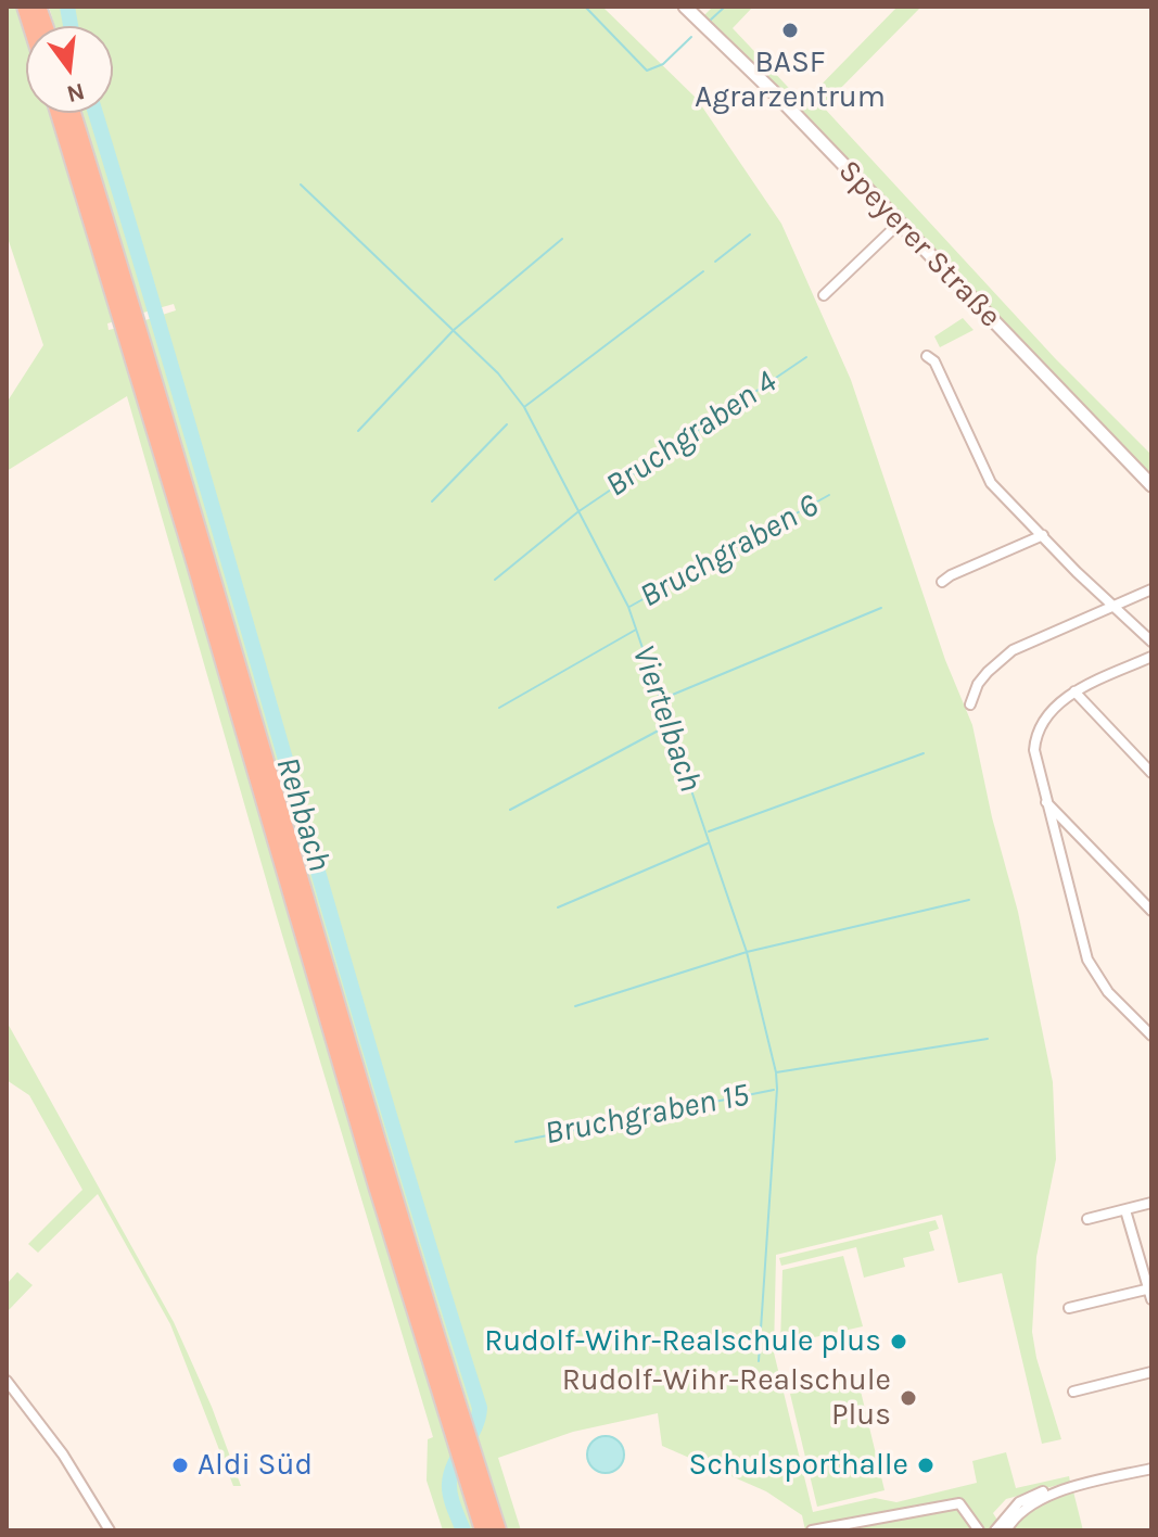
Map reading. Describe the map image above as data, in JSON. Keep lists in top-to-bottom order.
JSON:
{
  "streets": {
    "street": ["Speyerer Straße"]
  },
  "water": [
    "Bruchgraben 4",
    "Bruchgraben 6",
    "Viertelbach",
    "Rehbach",
    "Bruchgraben 15"
  ],
  "places": [
    "BASF Agrarzentrum",
    "Rudolf-Wihr-Realschule plus",
    "Rudolf-Wihr-Realschule Plus",
    "Aldi Süd",
    "Schulsporthalle"
  ],
  "north": "bottom"
}
